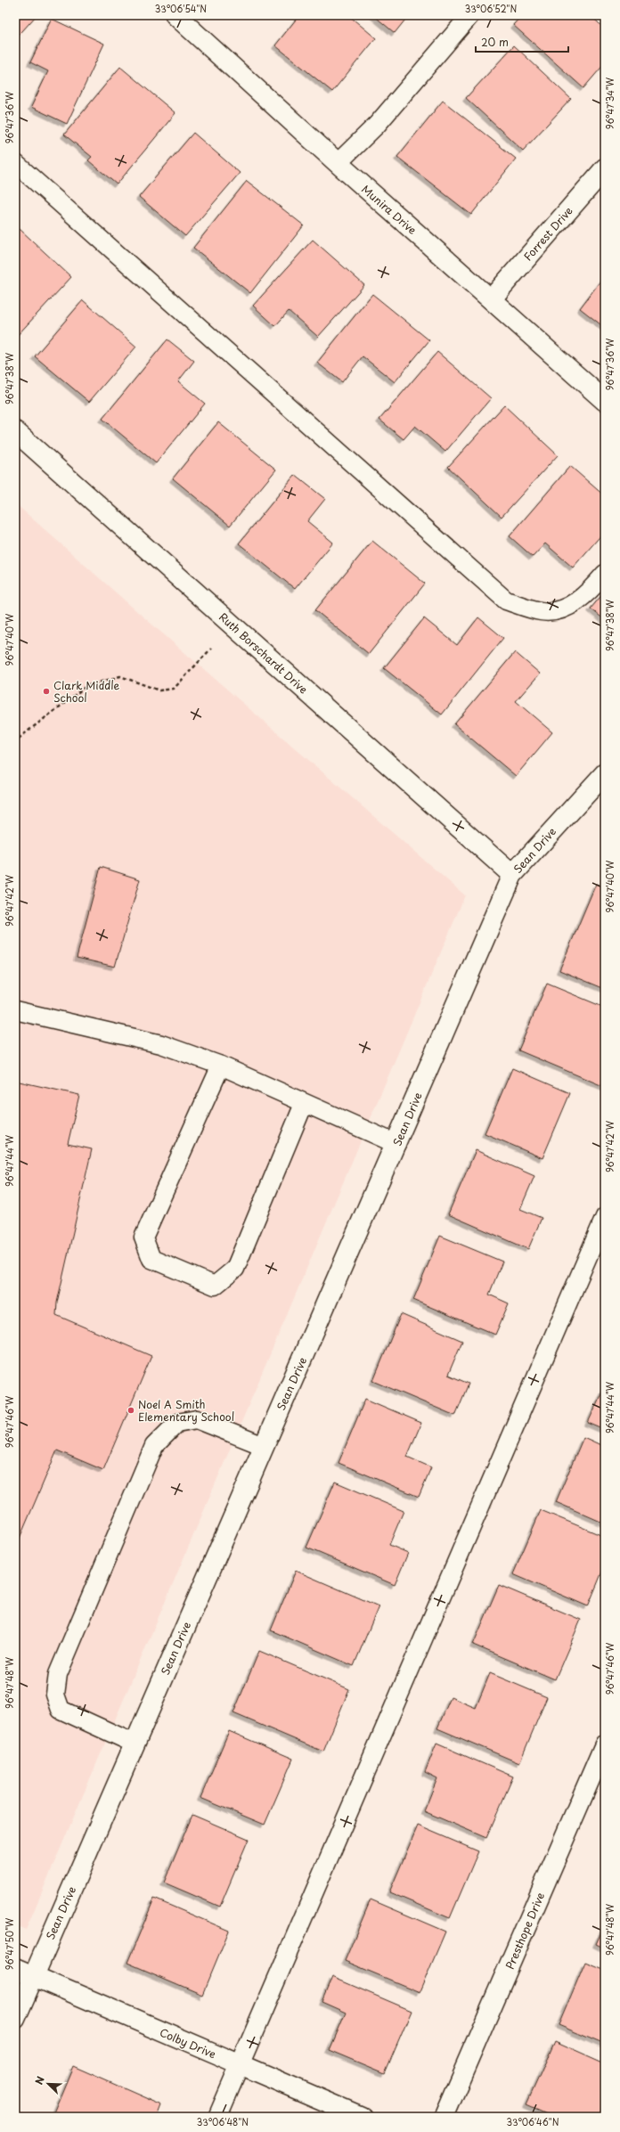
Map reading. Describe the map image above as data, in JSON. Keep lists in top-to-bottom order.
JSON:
{
  "streets": {
    "street": [
      "Munira Drive",
      "Forrest Drive",
      "Ruth Borschardt Drive",
      "Sean Drive",
      "Presthope Drive",
      "Colby Drive"
    ]
  },
  "crossings": [
    ["Munira Drive", "Forrest Drive"],
    ["Ruth Borschardt Drive", "Sean Drive"],
    ["Sean Drive", "Colby Drive"]
  ],
  "places": ["Clark Middle School", "Noel A Smith Elementary School"],
  "scale_bar": "20 m",
  "north": "top left",
  "coordinates": [
    "33°06'54\"N",
    "33°06'52\"N",
    "96°47'34\"W",
    "96°47'36\"W",
    "96°47'38\"W",
    "96°47'40\"W",
    "96°47'42\"W",
    "96°47'44\"W",
    "96°47'46\"W",
    "96°47'48\"W",
    "96°47'50\"W",
    "33°06'48\"N",
    "33°06'46\"N"
  ]
}
